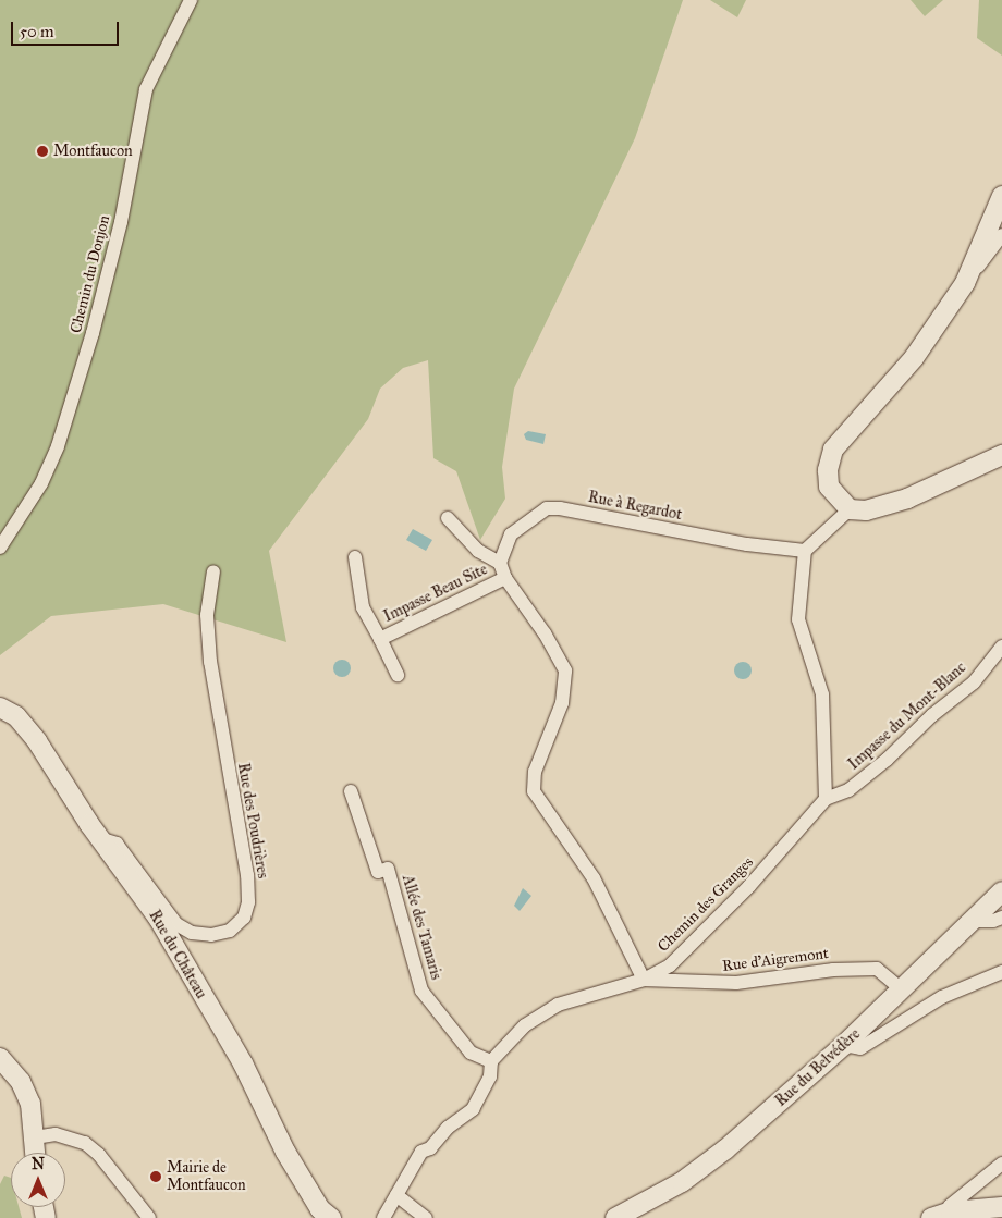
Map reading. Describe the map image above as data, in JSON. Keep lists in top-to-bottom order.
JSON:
{
  "streets": {
    "street": [
      "Chemin du Donjon",
      "Rue à Regardot",
      "Impasse Beau Site",
      "Impasse du Mont-Blanc",
      "Rue des Poudrières",
      "Chemin des Granges",
      "Allée des Tamaris",
      "Rue du Château",
      "Rue d'Aigremont",
      "Rue du Belvédère"
    ]
  },
  "crossings": [
    ["Impasse du Mont-Blanc", "Chemin des Granges"],
    ["Rue des Poudrières", "Rue du Château"],
    ["Chemin des Granges", "Allée des Tamaris"],
    ["Chemin des Granges", "Rue d'Aigremont"],
    ["Rue d'Aigremont", "Rue du Belvédère"]
  ],
  "places": ["Montfaucon", "Mairie de Montfaucon"],
  "scale_bar": "50 m",
  "north": "top"
}
